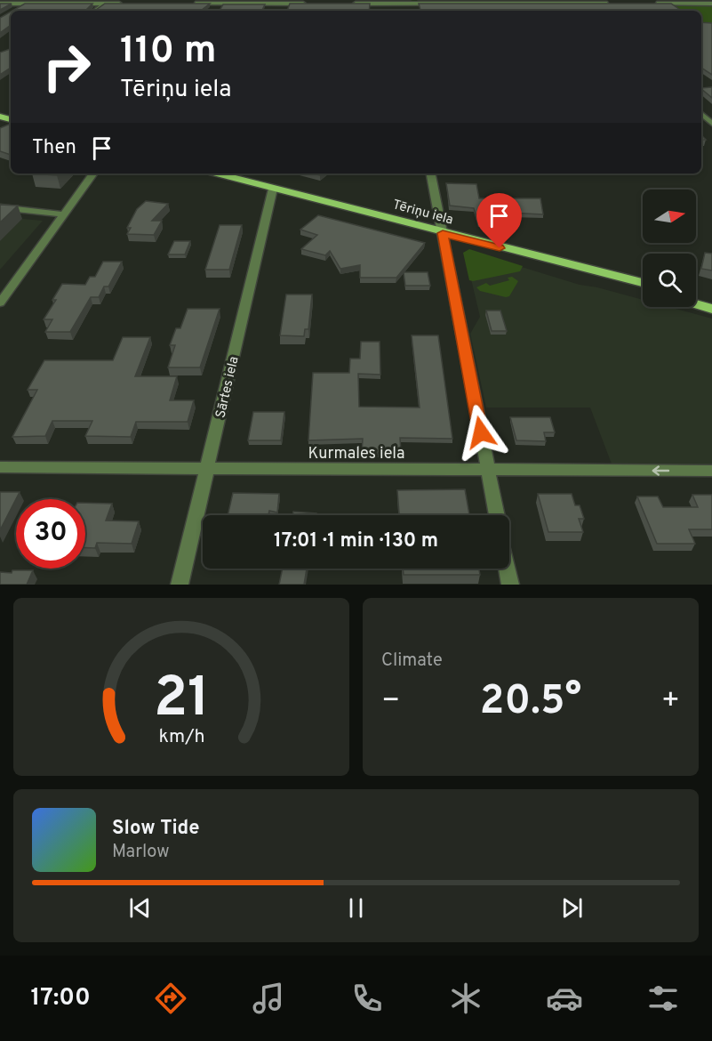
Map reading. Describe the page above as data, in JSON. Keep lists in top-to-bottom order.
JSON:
{
  "streets": {
    "main road": ["Tēriņu iela"],
    "street": ["Sārtes iela", "Kurmales iela"]
  },
  "crossings": [
    ["Tēriņu iela", "Sārtes iela"],
    ["Sārtes iela", "Kurmales iela"]
  ],
  "north": "right",
  "page": {
    "turn": ["110 m", "Tēriņu iela"],
    "then": "Then",
    "limit": "30",
    "trip": "17:01 · 1 min · 130 m",
    "tile": "Climate",
    "heat": ["−", "20.5°", "+"],
    "song": ["Slow Tide", "Marlow"],
    "tabs": "17:00",
    "gauge": ["21", "km/h"]
  }
}
